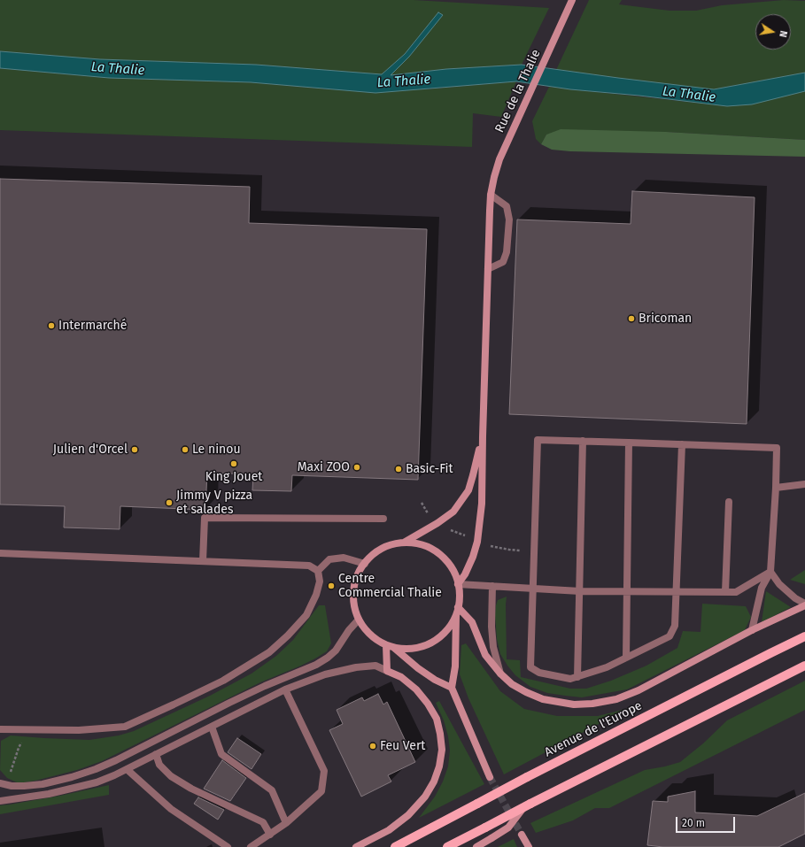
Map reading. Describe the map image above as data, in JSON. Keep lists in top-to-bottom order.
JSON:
{
  "streets": {
    "main road": ["Avenue de l'Europe"],
    "street": ["Rue de la Thalie"]
  },
  "water": ["La Thalie"],
  "places": [
    "Bricoman",
    "Intermarché",
    "Julien d'Orcel",
    "Le ninou",
    "King Jouet",
    "Maxi ZOO",
    "Basic-Fit",
    "Jimmy V pizza et salades",
    "Centre Commercial Thalie",
    "Feu Vert"
  ],
  "scale_bar": "20 m",
  "north": "right"
}
